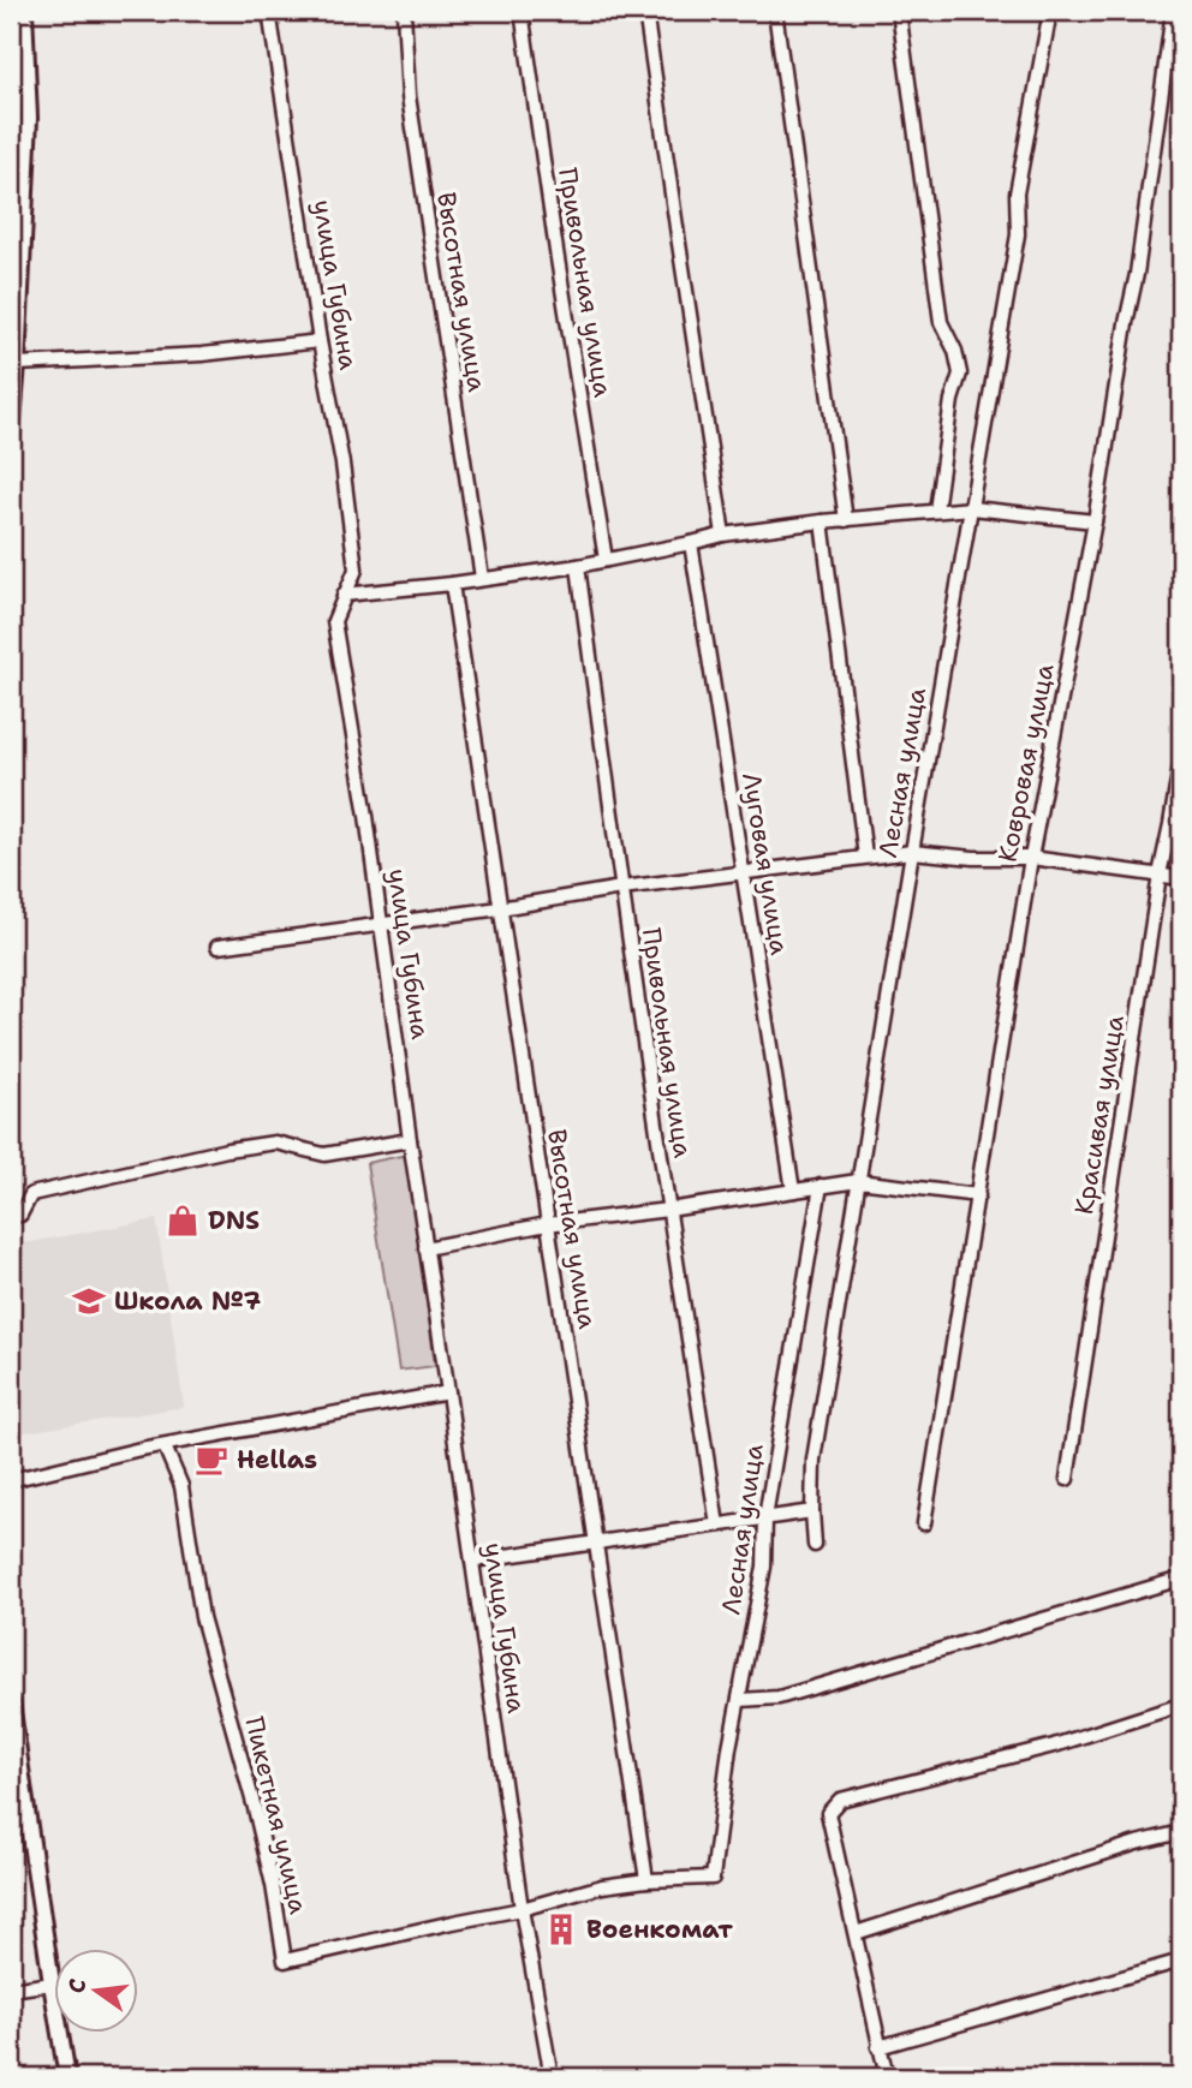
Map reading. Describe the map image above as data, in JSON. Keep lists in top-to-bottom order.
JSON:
{
  "streets": {
    "street": [
      "Привольная улица",
      "улица Губина",
      "Высотная улица",
      "Ковровая улица",
      "Лесная улица",
      "Луговая улица",
      "Красивая улица",
      "Пикетная улица"
    ]
  },
  "crossings": [
    ["улица Губина", "Пикетная улица"],
    ["Высотная улица", "Лесная улица"]
  ],
  "places": {
    "shop": ["DNS"],
    "school or university": ["Школа №7"],
    "cafe": ["Hellas"],
    "building": ["Военкомат"]
  },
  "north": "left"
}
